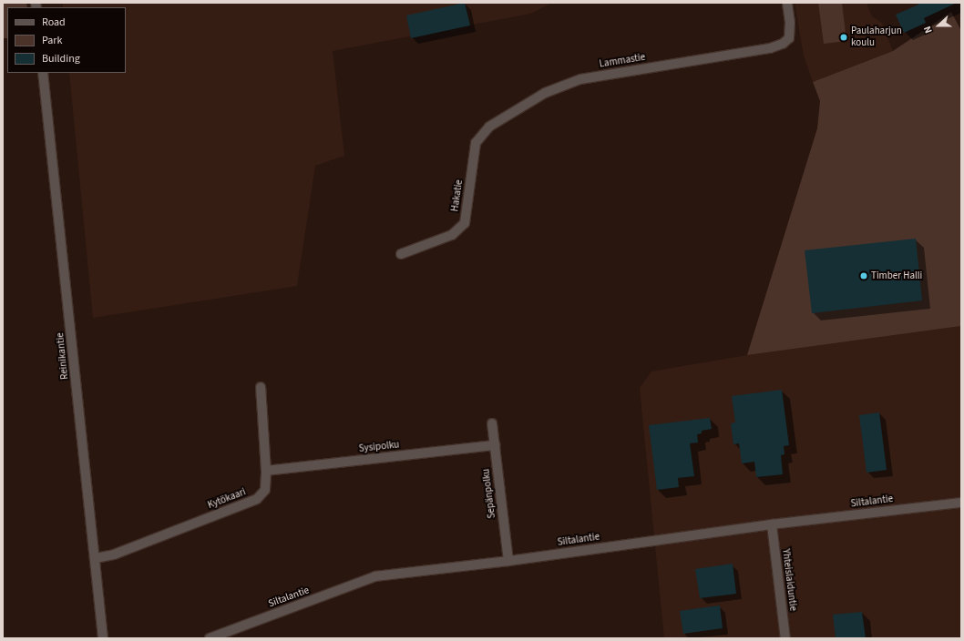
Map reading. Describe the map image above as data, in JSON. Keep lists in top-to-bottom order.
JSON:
{
  "streets": {
    "street": [
      "Lammastie",
      "Hakatie",
      "Reinikantie",
      "Sysipolku",
      "Sepänpolku",
      "Kytökaari",
      "Siltalantie",
      "Yhteislaiduntie"
    ]
  },
  "crossings": [
    ["Lammastie", "Hakatie"],
    ["Reinikantie", "Kytökaari"],
    ["Sysipolku", "Sepänpolku"],
    ["Sysipolku", "Kytökaari"],
    ["Sepänpolku", "Siltalantie"],
    ["Siltalantie", "Yhteislaiduntie"]
  ],
  "places": ["Paulaharjun koulu", "Timber Halli"],
  "legend": ["Road", "Park", "Building"],
  "north": "left"
}
